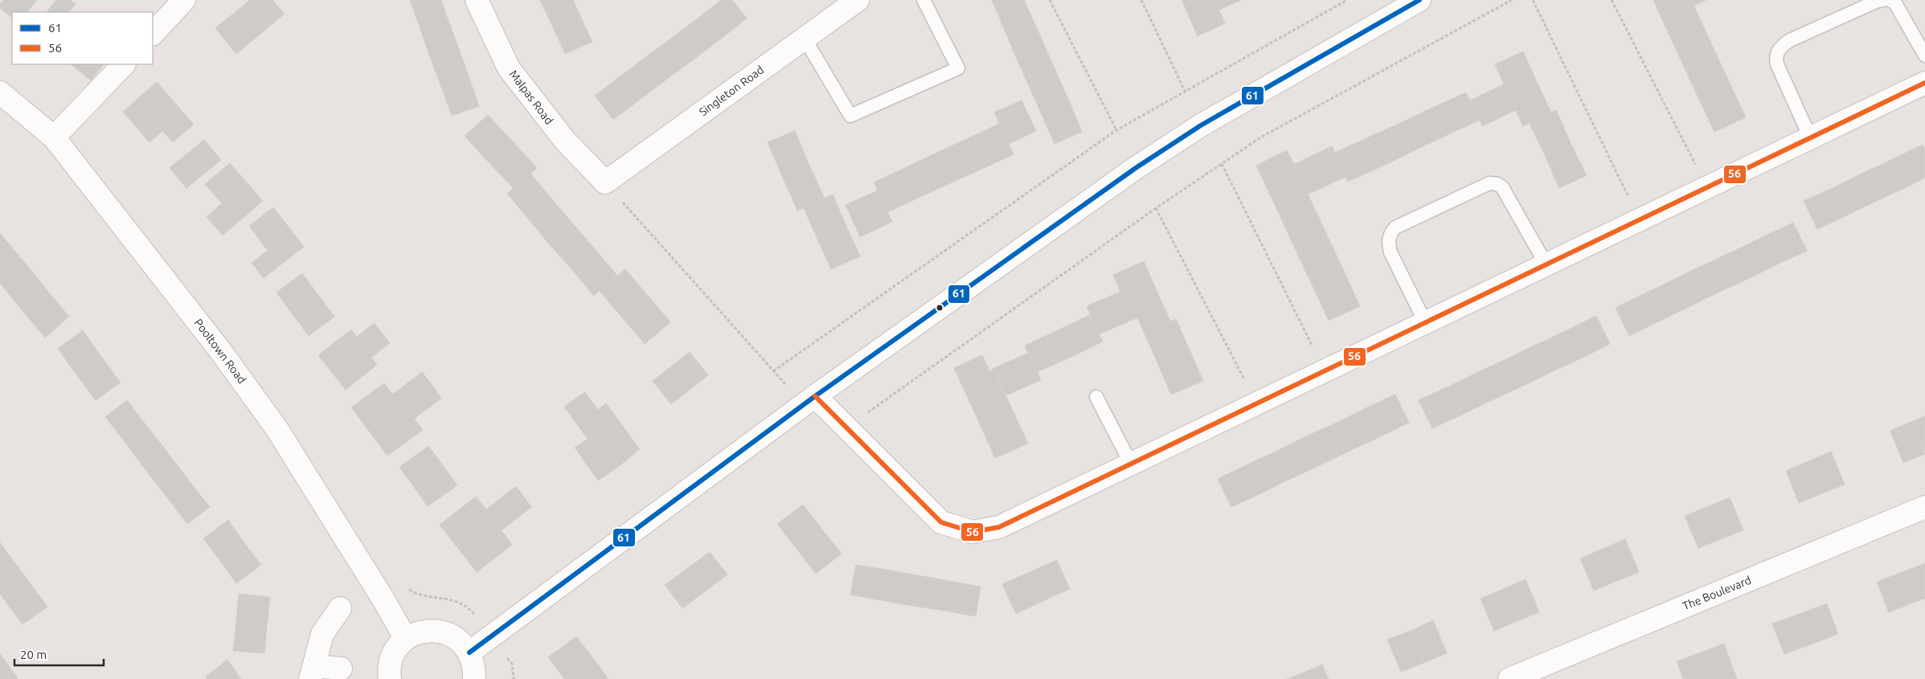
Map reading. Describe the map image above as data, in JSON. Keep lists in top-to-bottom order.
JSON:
{
  "streets": {
    "street": [
      "Singleton Road",
      "Malpas Road",
      "Pooltown Road",
      "The Boulevard"
    ]
  },
  "crossings": [
    ["Singleton Road", "Malpas Road"]
  ],
  "lines": ["transit line 61", "transit line 56"],
  "legend": ["61", "56"],
  "scale_bar": "20 m"
}
